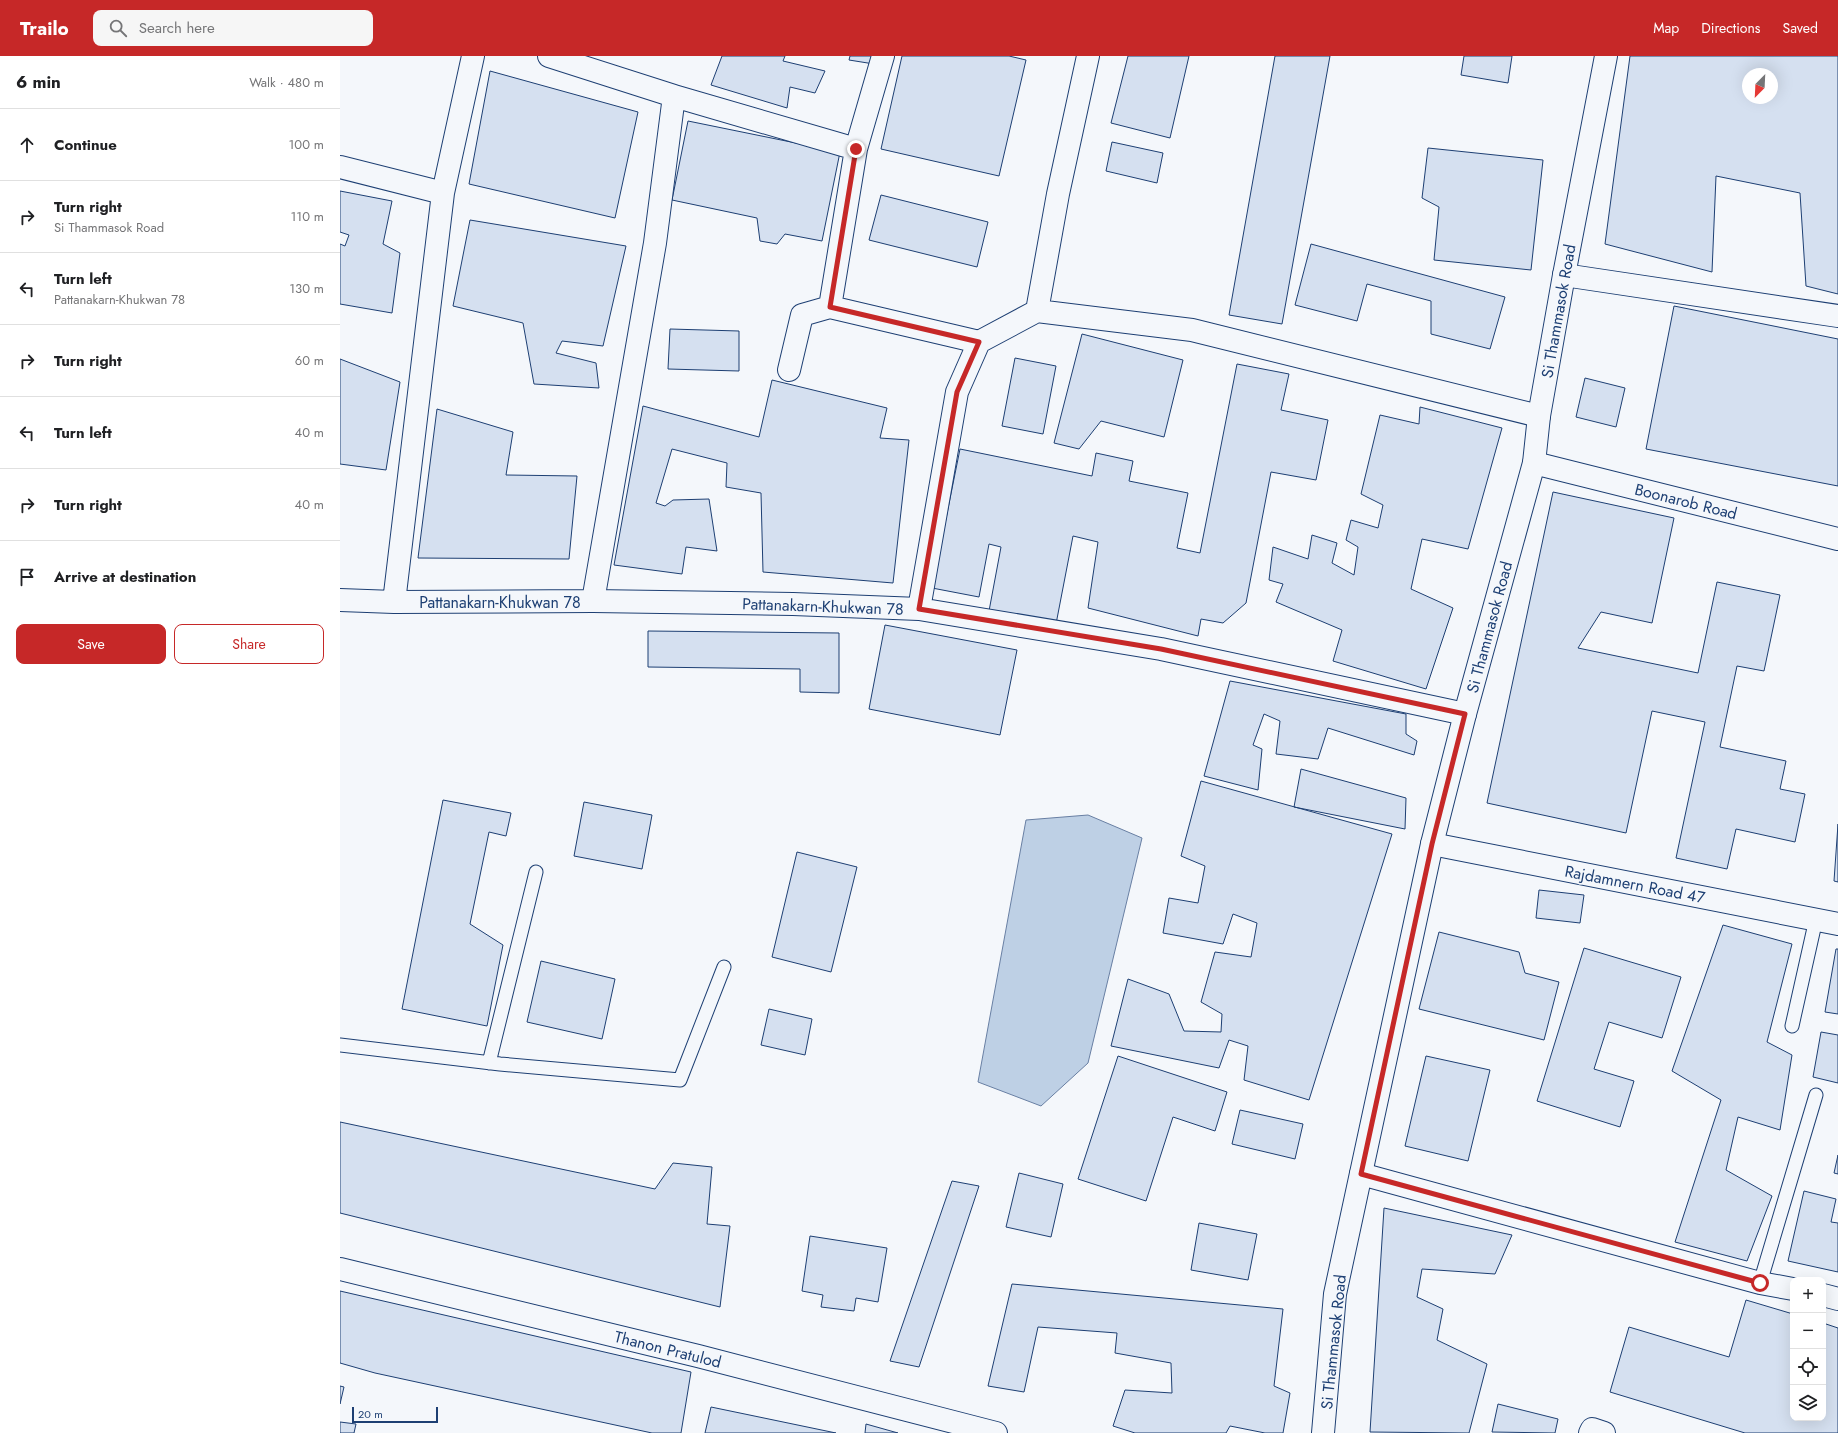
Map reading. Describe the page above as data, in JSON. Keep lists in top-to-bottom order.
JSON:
{
  "streets": {
    "street": [
      "Si Thammasok Road",
      "Boonarob Road",
      "Pattanakarn-Khukwan 78",
      "Rajdamnern Road 47",
      "Thanon Pratulod"
    ]
  },
  "crossings": [
    ["Si Thammasok Road", "Boonarob Road"],
    ["Si Thammasok Road", "Pattanakarn-Khukwan 78"],
    ["Si Thammasok Road", "Rajdamnern Road 47"]
  ],
  "scale_bar": "20 m",
  "north": "bottom left",
  "page": {
    "header": "Trailo",
    "search": "Search here",
    "nav": ["Map", "Directions", "Saved"],
    "heading": ["6 min", "Walk · 480 m"],
    "list": [
      ["Continue", "100 m"],
      ["Turn right", "Si Thammasok Road", "110 m"],
      ["Turn left", "Pattanakarn-Khukwan 78", "130 m"],
      ["Turn right", "60 m"],
      ["Turn left", "40 m"],
      ["Turn right", "40 m"],
      "Arrive at destination"
    ],
    "buttons": ["Save", "Share"],
    "map_buttons": ["+", "−"],
    "scale": "20 m"
  }
}
